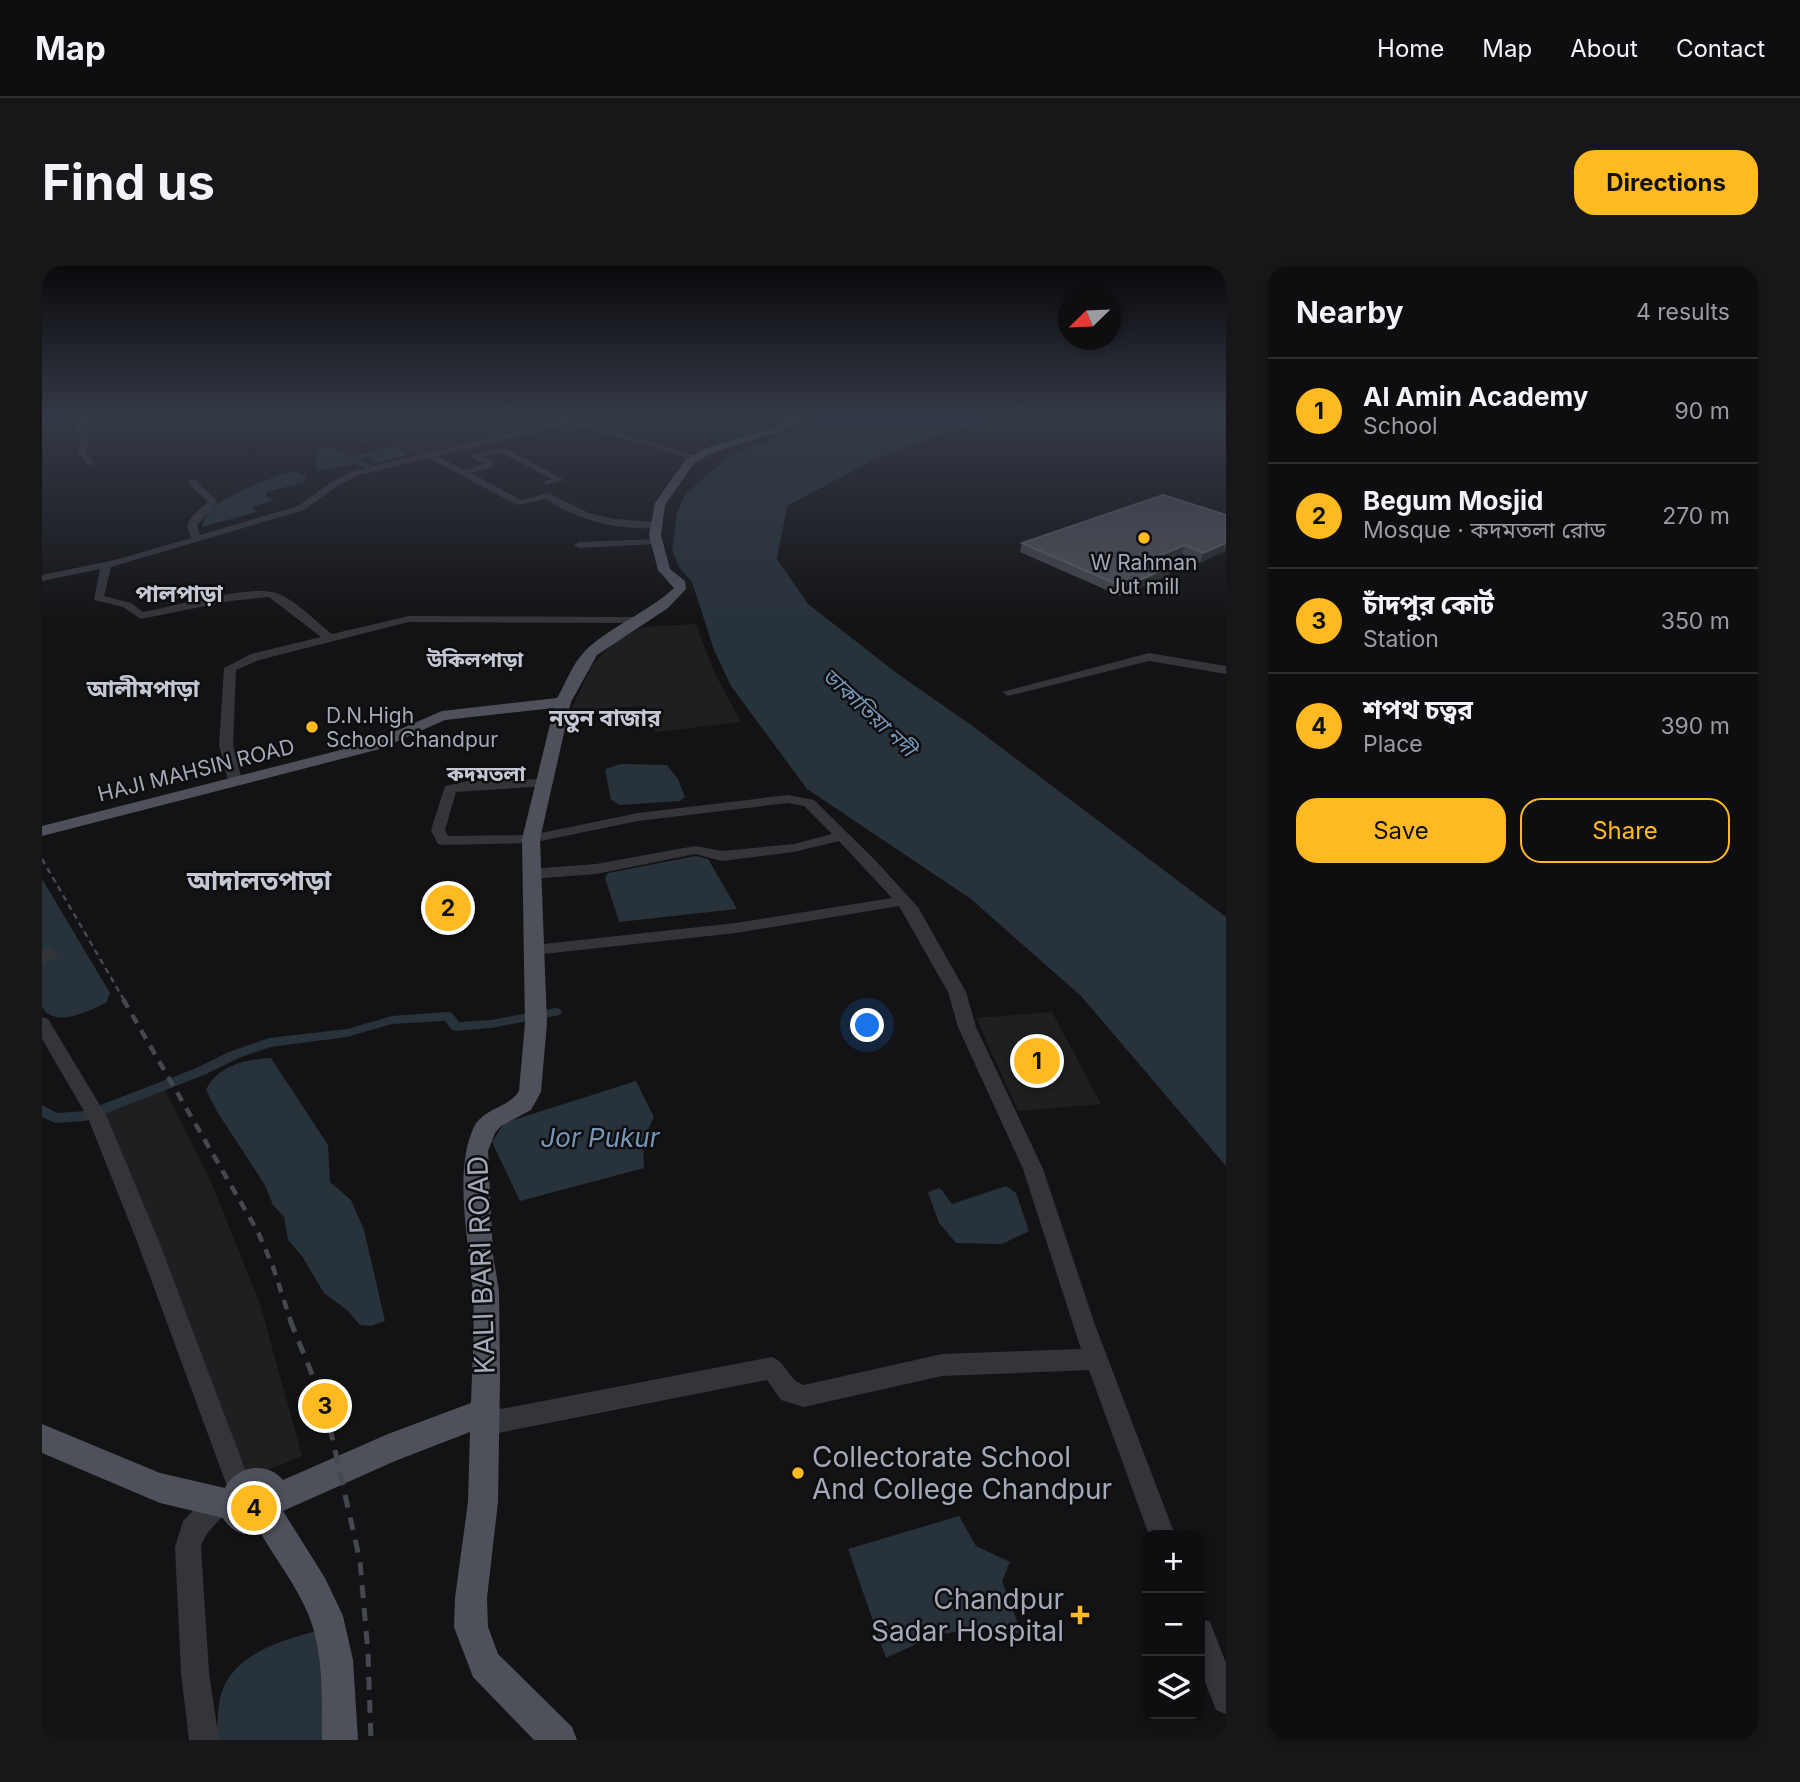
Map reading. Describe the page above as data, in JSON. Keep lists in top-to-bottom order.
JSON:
{
  "streets": {
    "main road": ["HAJI MAHSIN ROAD", "KALI BARI ROAD"]
  },
  "crossings": [
    ["HAJI MAHSIN ROAD", "KALI BARI ROAD"]
  ],
  "districts": [
    "পালপাড়া",
    "উকিলপাড়া",
    "আলীমপাড়া",
    "নতুন বাজার",
    "কদমতলা",
    "আদালতপাড়া"
  ],
  "water": ["ডাকাতিয়া নদী", "Jor Pukur"],
  "places": {
    "other": ["W Rahman Jut mill", "D.N.High School Chandpur", "Collectorate School And College Chandpur"],
    "health": ["Chandpur Sadar Hospital"]
  },
  "north": "bottom left",
  "page": {
    "header": "Map",
    "nav": [
      "Home",
      "Map",
      "About",
      "Contact"
    ],
    "buttons": [
      "Directions",
      ["Save", "Share"]
    ],
    "title": "Find us",
    "heading": ["Nearby", "4 results"],
    "list": [
      {
        "mark": "1",
        "name": "Al Amin Academy",
        "note": "School",
        "value": "90 m"
      },
      {
        "mark": "2",
        "name": "Begum Mosjid",
        "note": "Mosque · কদমতলা রোড",
        "value": "270 m"
      },
      {
        "mark": "3",
        "name": "চাঁদপুর কোর্ট",
        "note": "Station",
        "value": "350 m"
      },
      {
        "mark": "4",
        "name": "শপথ চত্বর",
        "note": "Place",
        "value": "390 m"
      }
    ],
    "pins": [
      "2",
      "1",
      "3",
      "4"
    ],
    "map_buttons": ["+", "−"]
  }
}
